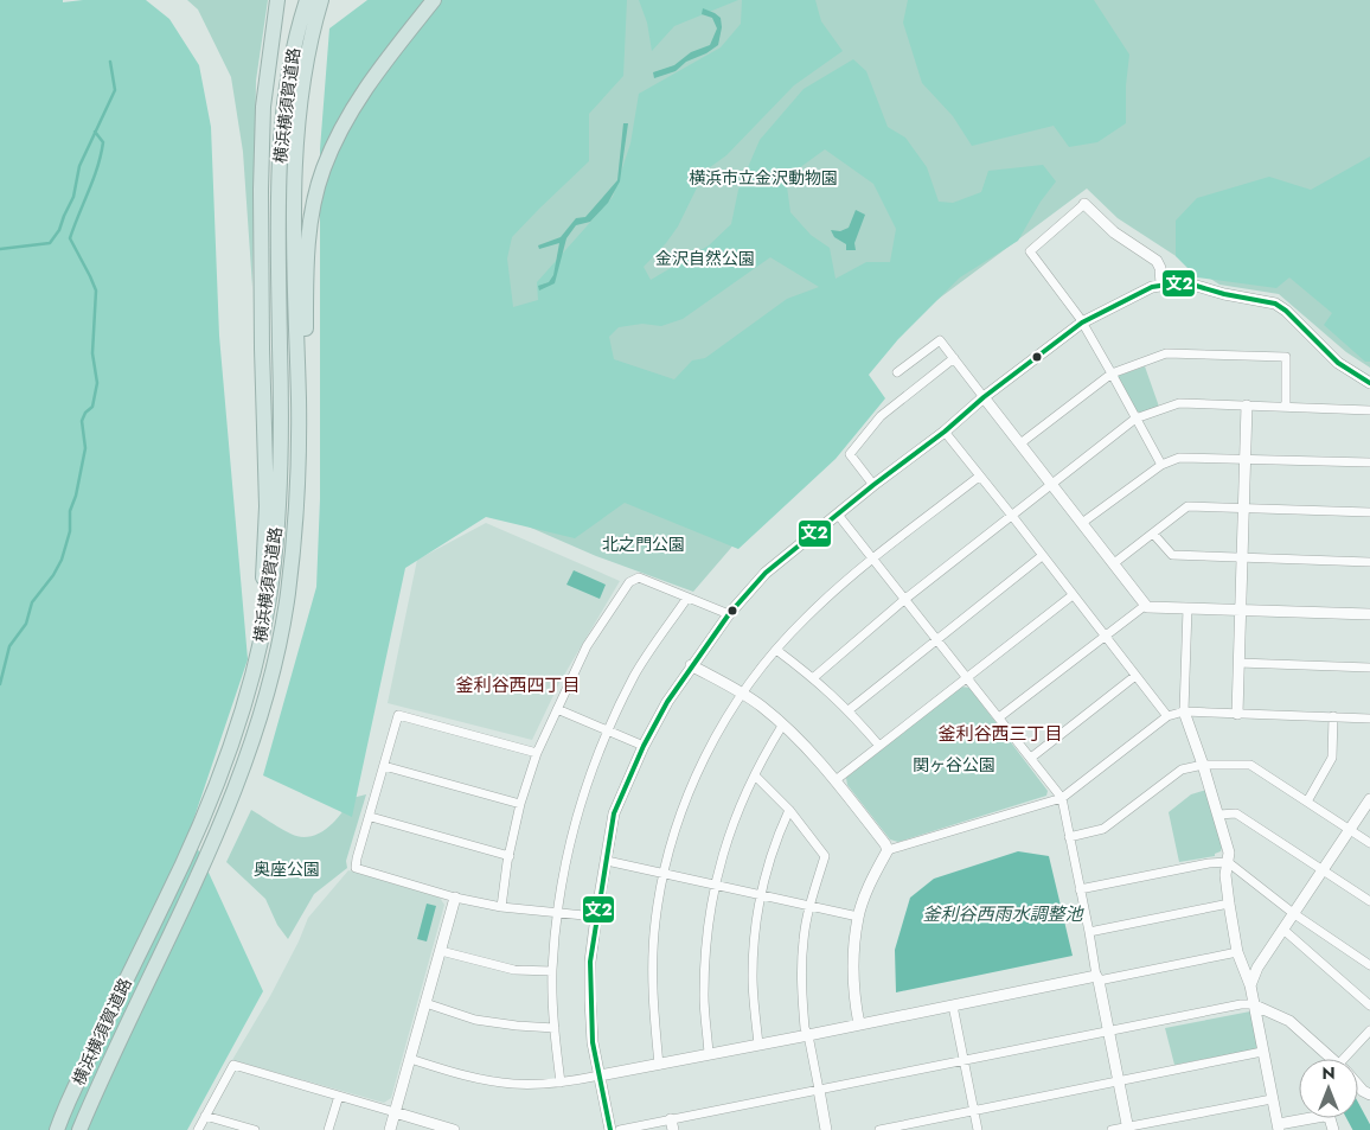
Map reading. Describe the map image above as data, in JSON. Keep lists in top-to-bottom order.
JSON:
{
  "streets": {
    "highway": ["横浜横須賀道路"]
  },
  "districts": ["釜利谷西四丁目", "釜利谷西三丁目"],
  "water": ["釜利谷西雨水調整池"],
  "parks": [
    "横浜市立金沢動物園",
    "金沢自然公園",
    "北之門公園",
    "関ヶ谷公園",
    "奥座公園"
  ],
  "lines": ["transit line 文2"],
  "north": "top"
}
